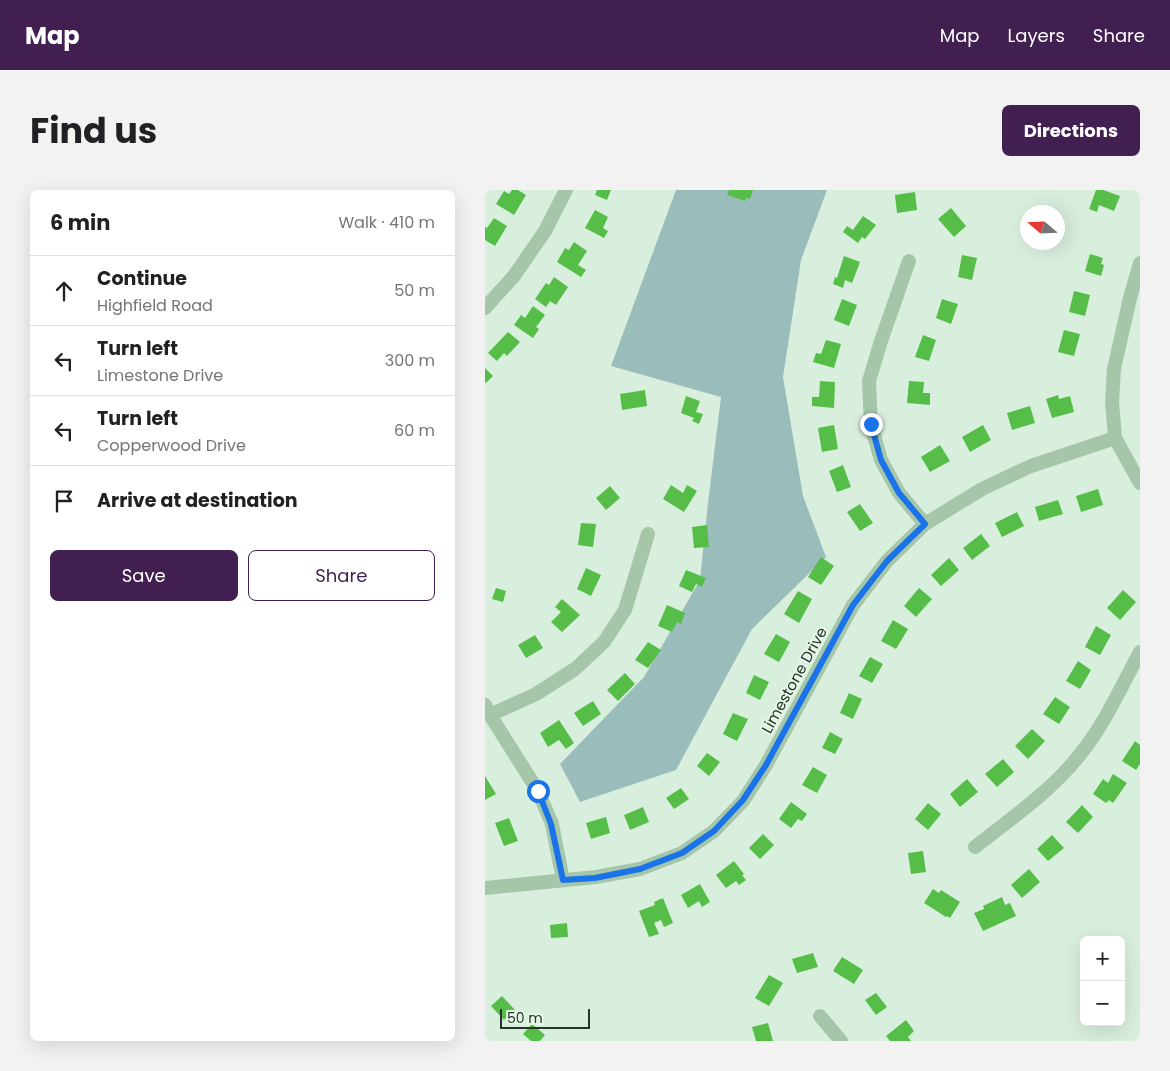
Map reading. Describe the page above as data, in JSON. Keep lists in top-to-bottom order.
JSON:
{
  "streets": {
    "street": ["Limestone Drive"]
  },
  "scale_bar": "50 m",
  "north": "left",
  "page": {
    "header": "Map",
    "nav": ["Map", "Layers", "Share"],
    "title": "Find us",
    "buttons": [
      "Directions",
      ["Save", "Share"]
    ],
    "heading": ["6 min", "Walk · 410 m"],
    "list": [
      ["Continue", "Highfield Road", "50 m"],
      ["Turn left", "Limestone Drive", "300 m"],
      ["Turn left", "Copperwood Drive", "60 m"],
      "Arrive at destination"
    ],
    "map_buttons": ["+", "−"],
    "scale": "50 m"
  }
}
